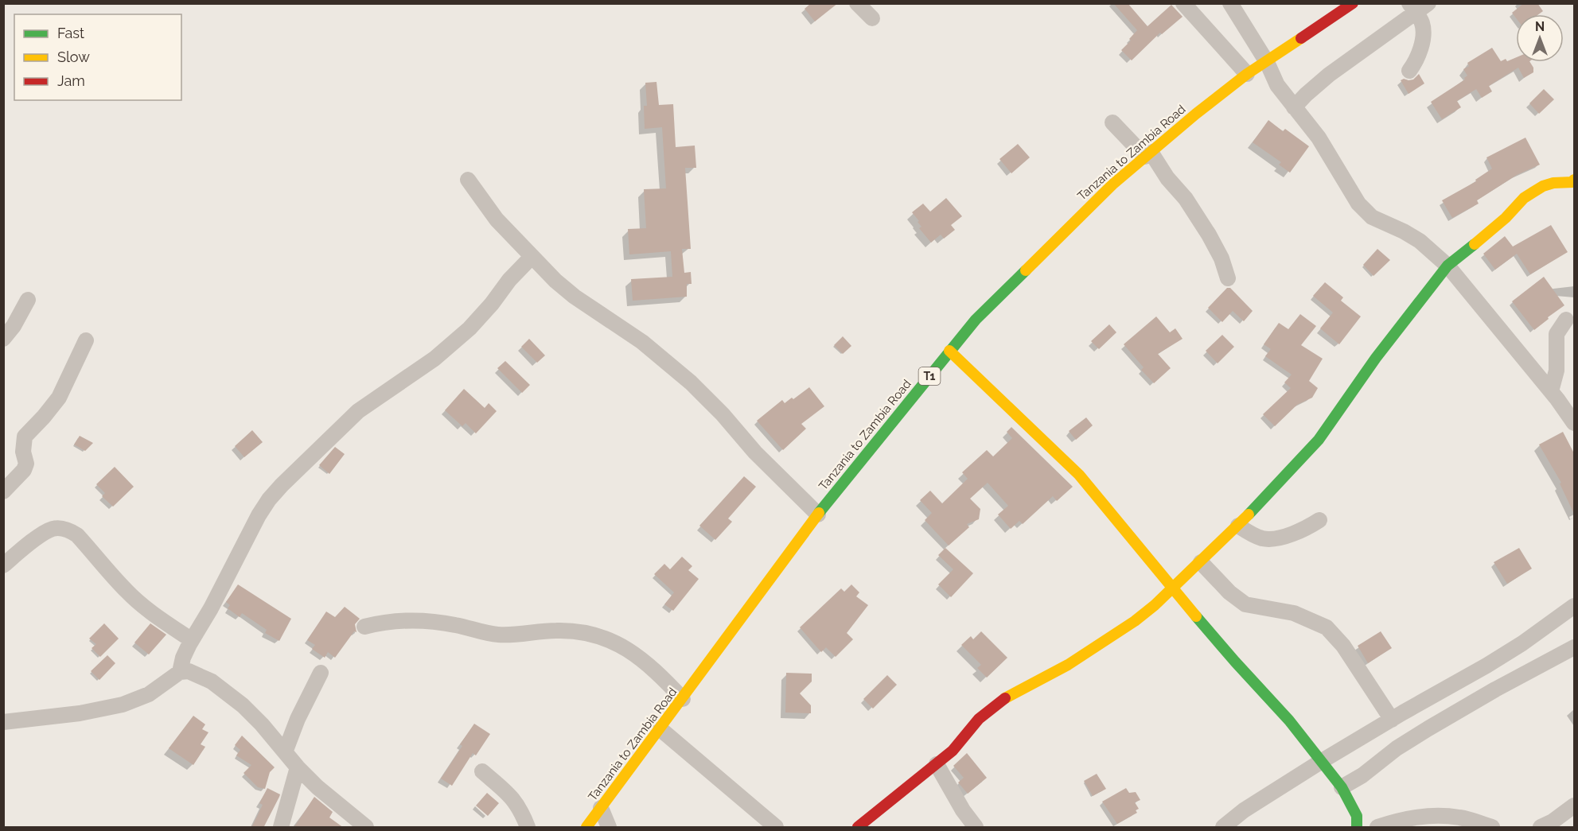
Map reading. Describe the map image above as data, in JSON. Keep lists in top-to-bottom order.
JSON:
{
  "streets": {
    "main road": ["Tanzania to Zambia Road", "T1"]
  },
  "legend": ["Fast", "Slow", "Jam"],
  "north": "top"
}
